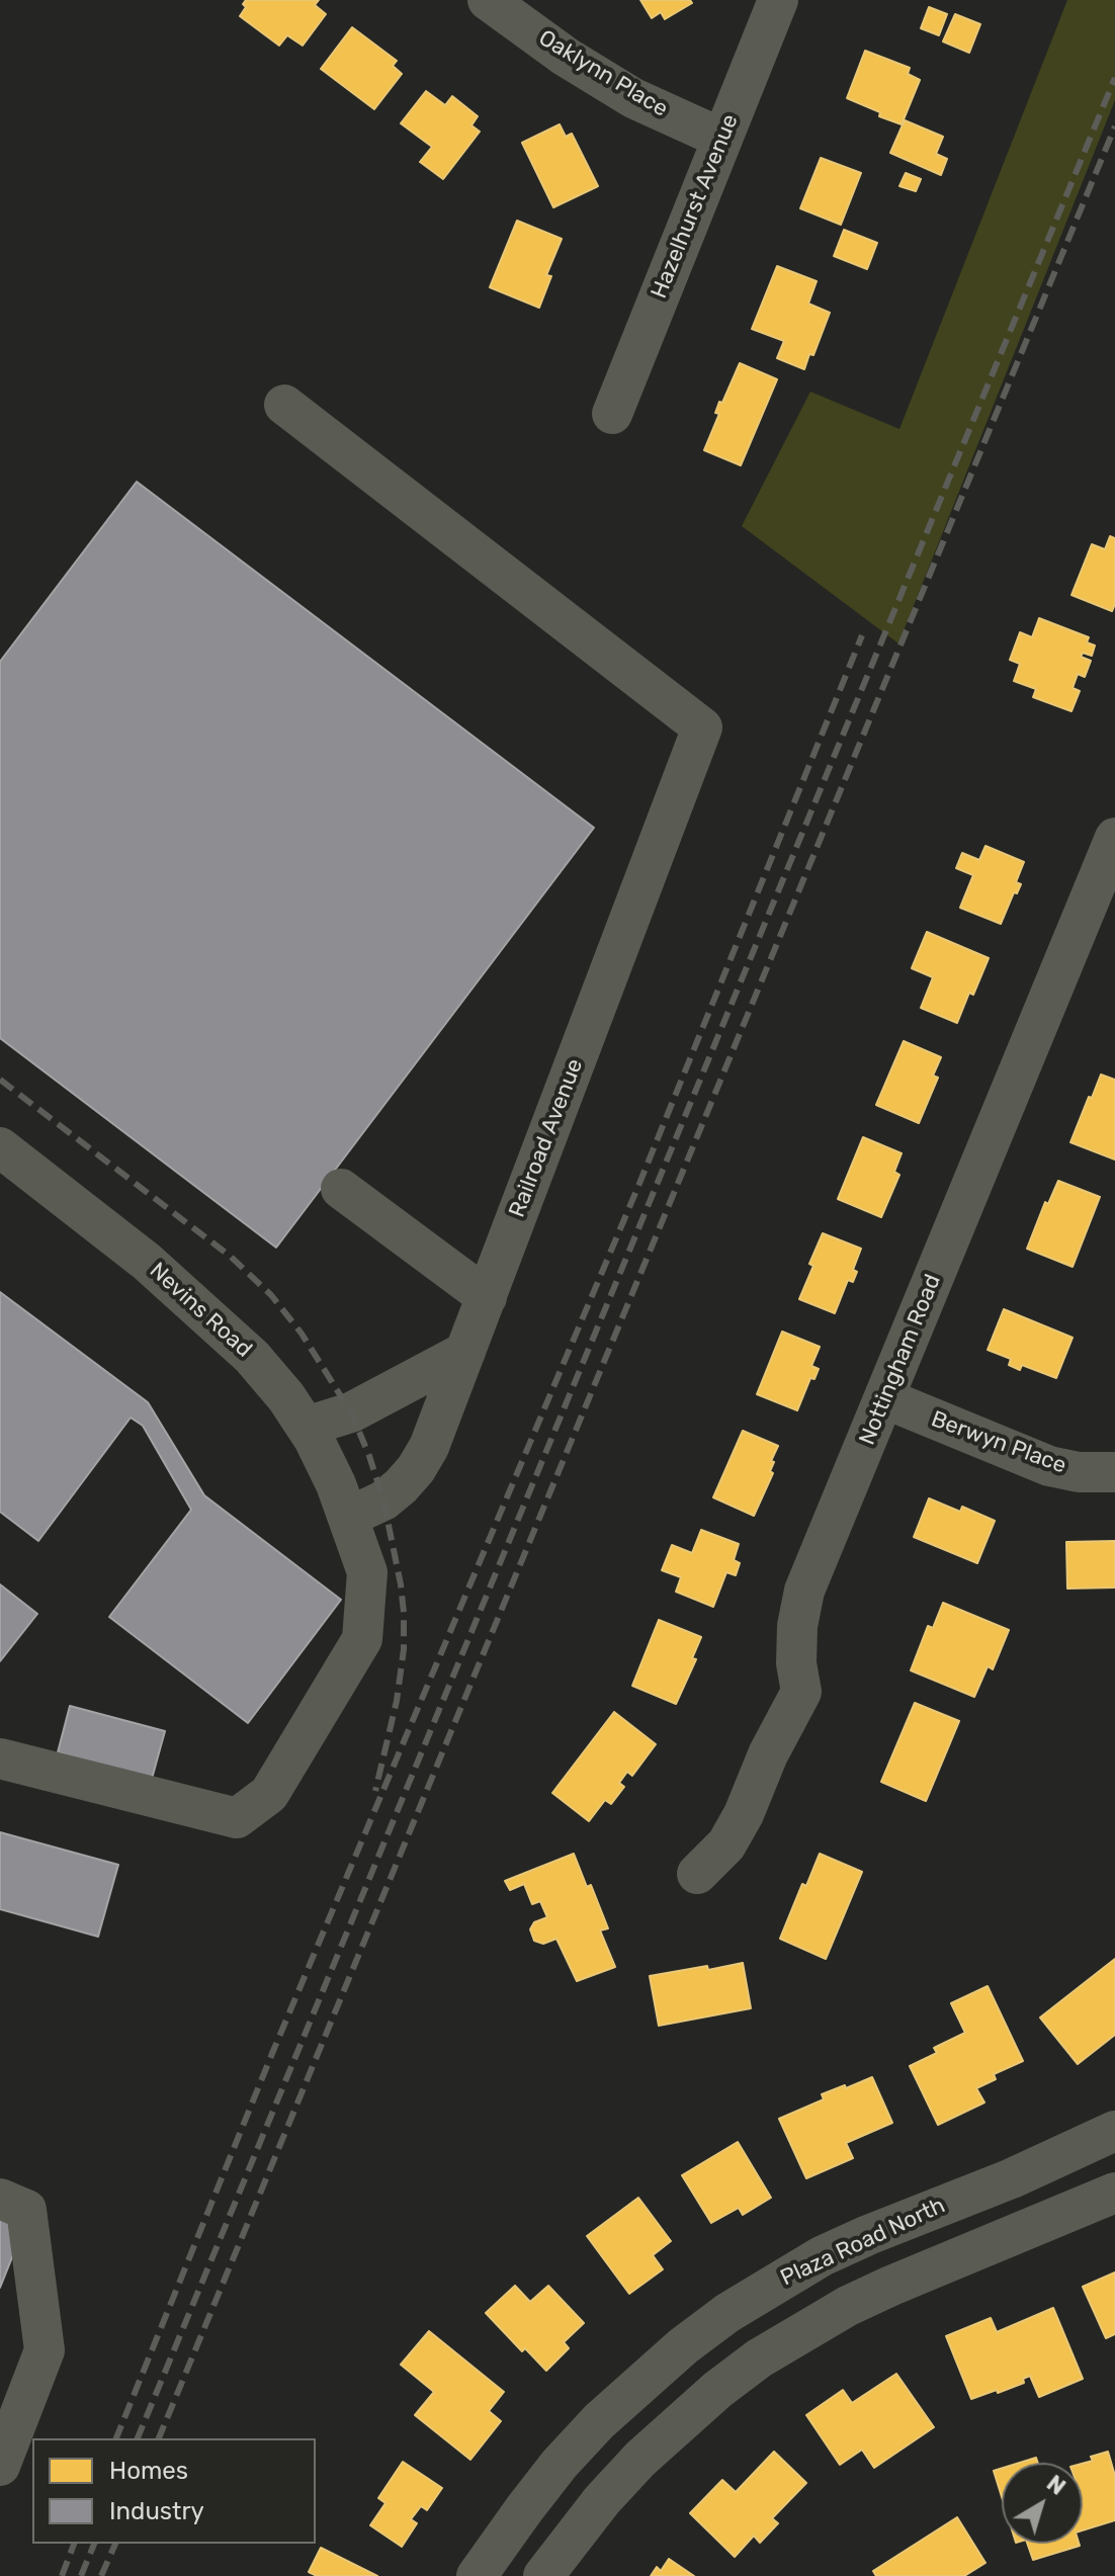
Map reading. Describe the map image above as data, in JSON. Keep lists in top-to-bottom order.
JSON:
{
  "streets": {
    "street": [
      "Oaklynn Place",
      "Hazelhurst Avenue",
      "Railroad Avenue",
      "Nevins Road",
      "Nottingham Road",
      "Berwyn Place",
      "Plaza Road North"
    ]
  },
  "crossings": [
    ["Oaklynn Place", "Hazelhurst Avenue"],
    ["Railroad Avenue", "Nevins Road"],
    ["Nottingham Road", "Berwyn Place"]
  ],
  "legend": ["Homes", "Industry"],
  "north": "top right"
}
